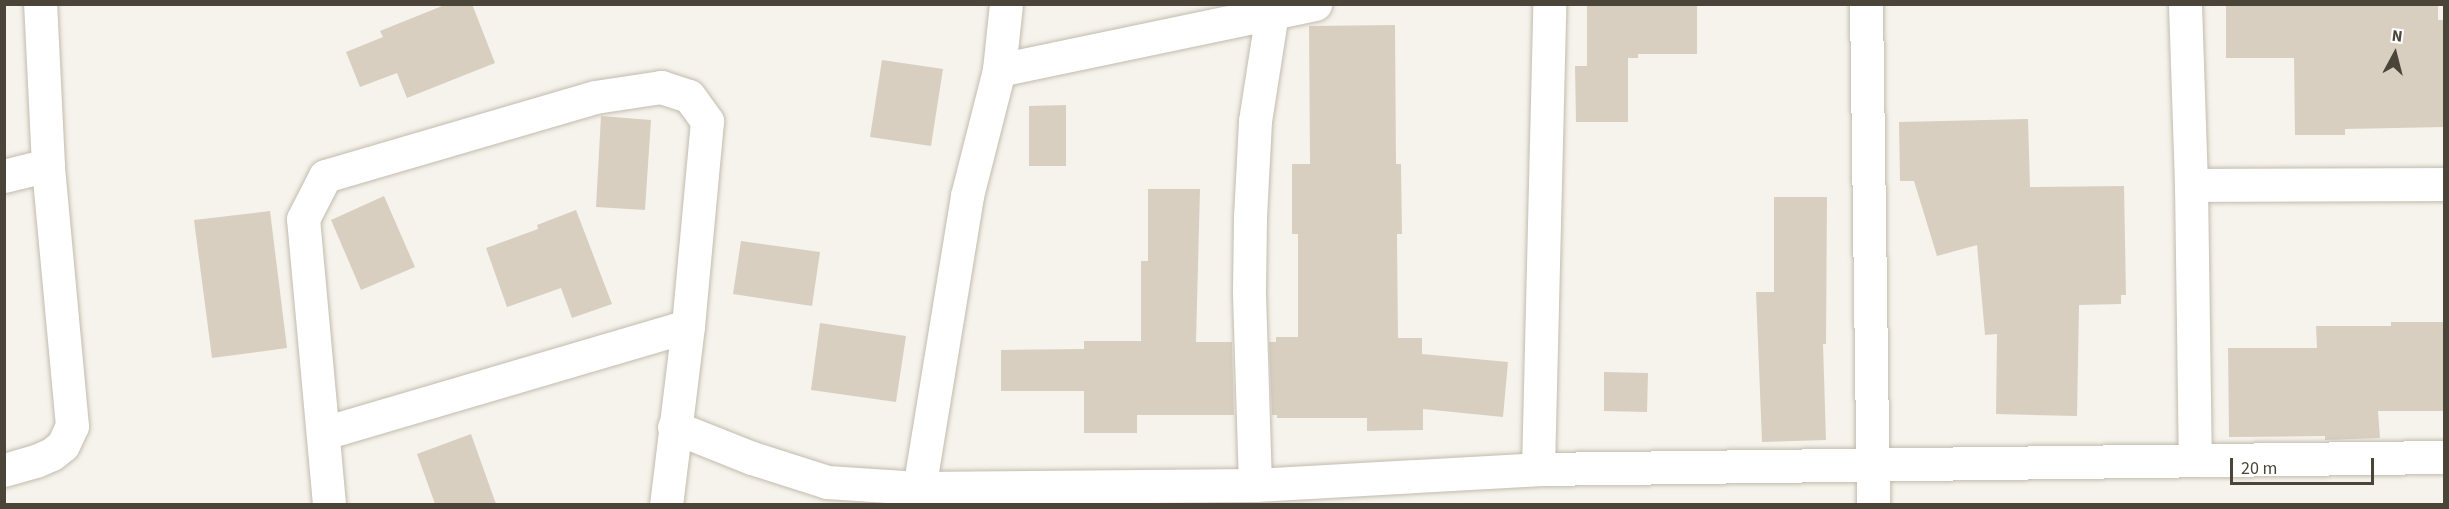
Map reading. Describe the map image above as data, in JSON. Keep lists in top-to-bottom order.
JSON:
{
  "scale_bar": "20 m",
  "north": "top"
}
